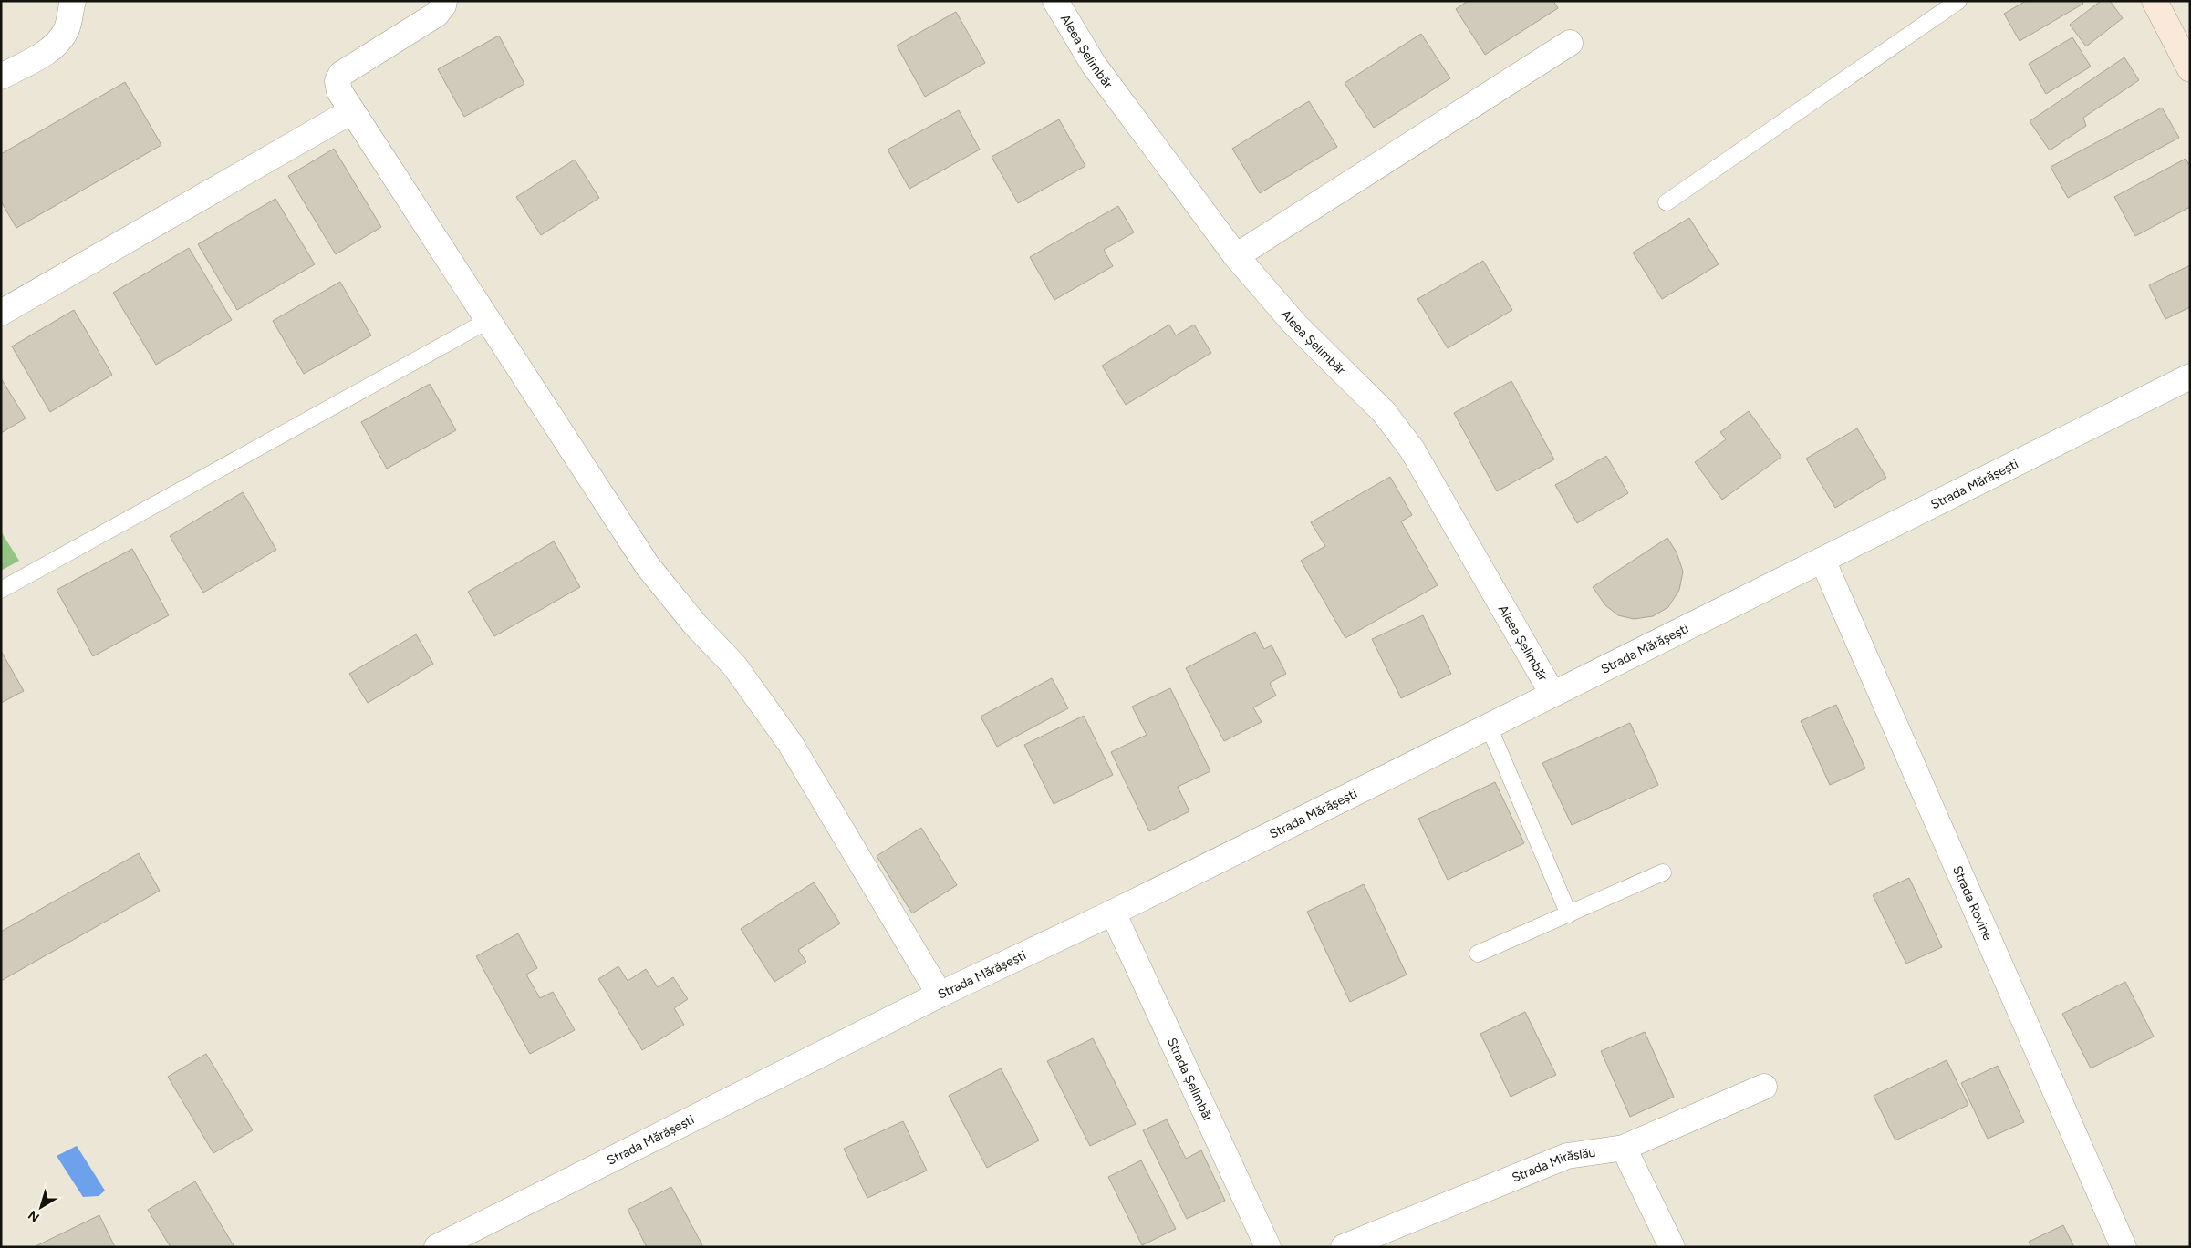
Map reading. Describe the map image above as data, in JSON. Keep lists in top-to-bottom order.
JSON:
{
  "streets": {
    "street": [
      "Aleea Șelimbăr",
      "Strada Mărășești",
      "Strada Rovine",
      "Strada Șelimbăr",
      "Strada Mirăslău"
    ]
  },
  "crossings": [
    ["Aleea Șelimbăr", "Strada Mărășești"],
    ["Strada Mărășești", "Strada Rovine"],
    ["Strada Mărășești", "Strada Șelimbăr"]
  ],
  "north": "bottom left"
}
